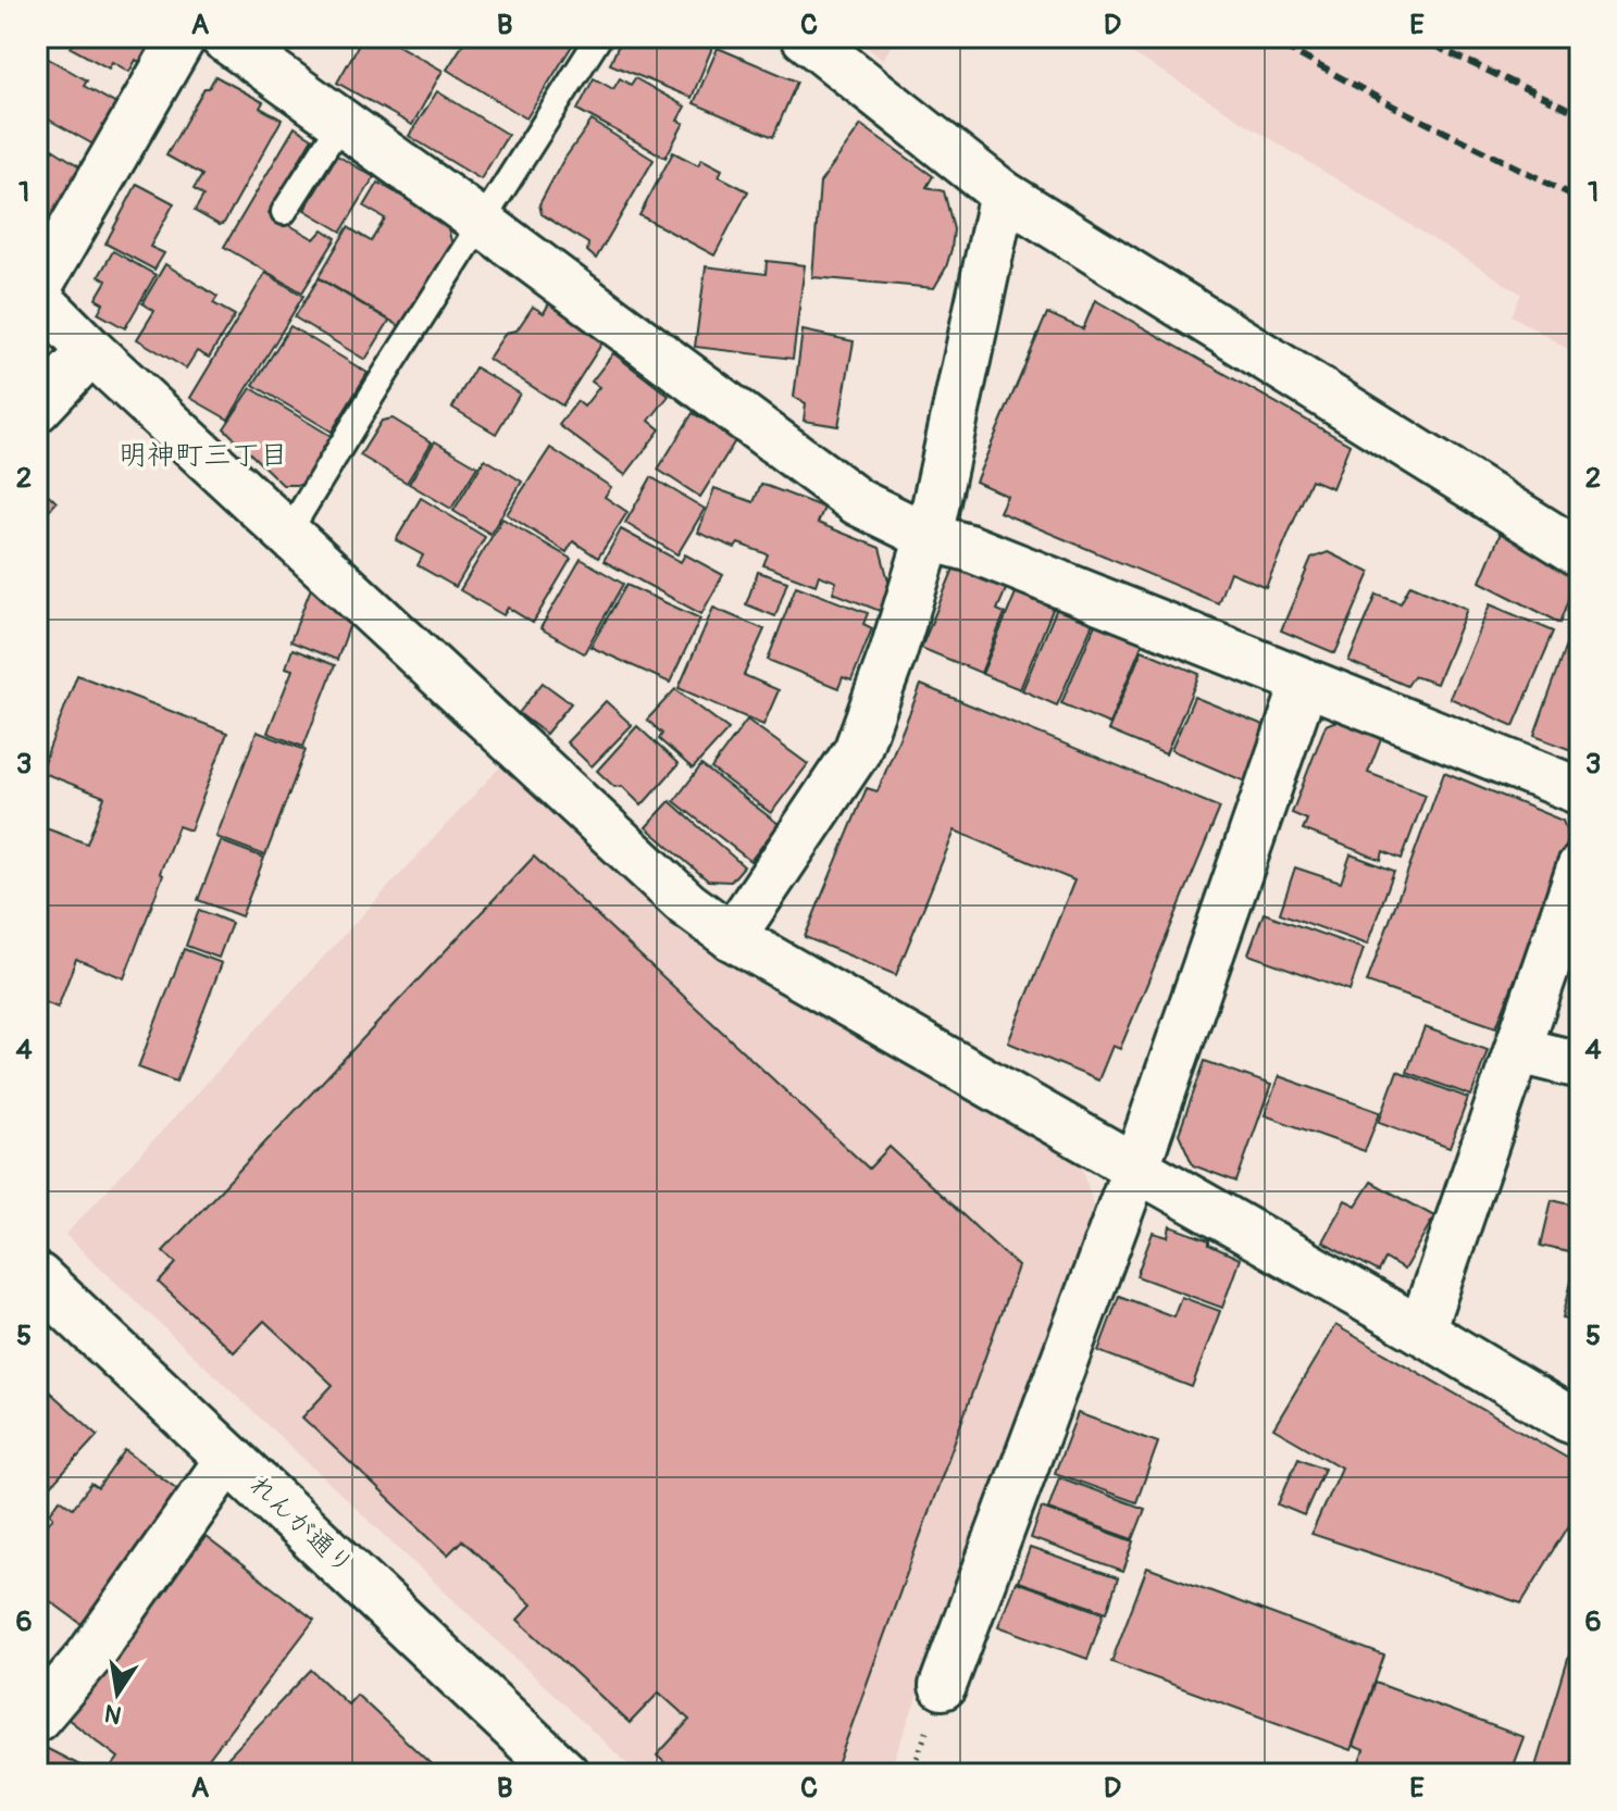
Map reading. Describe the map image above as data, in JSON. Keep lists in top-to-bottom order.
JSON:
{
  "streets": {
    "street": ["れんが通り"]
  },
  "districts": ["明神町三丁目"],
  "north": "bottom",
  "grid": {
    "columns": [
      "A",
      "B",
      "C",
      "D",
      "E"
    ],
    "rows": [
      "1",
      "2",
      "3",
      "4",
      "5",
      "6"
    ]
  }
}
